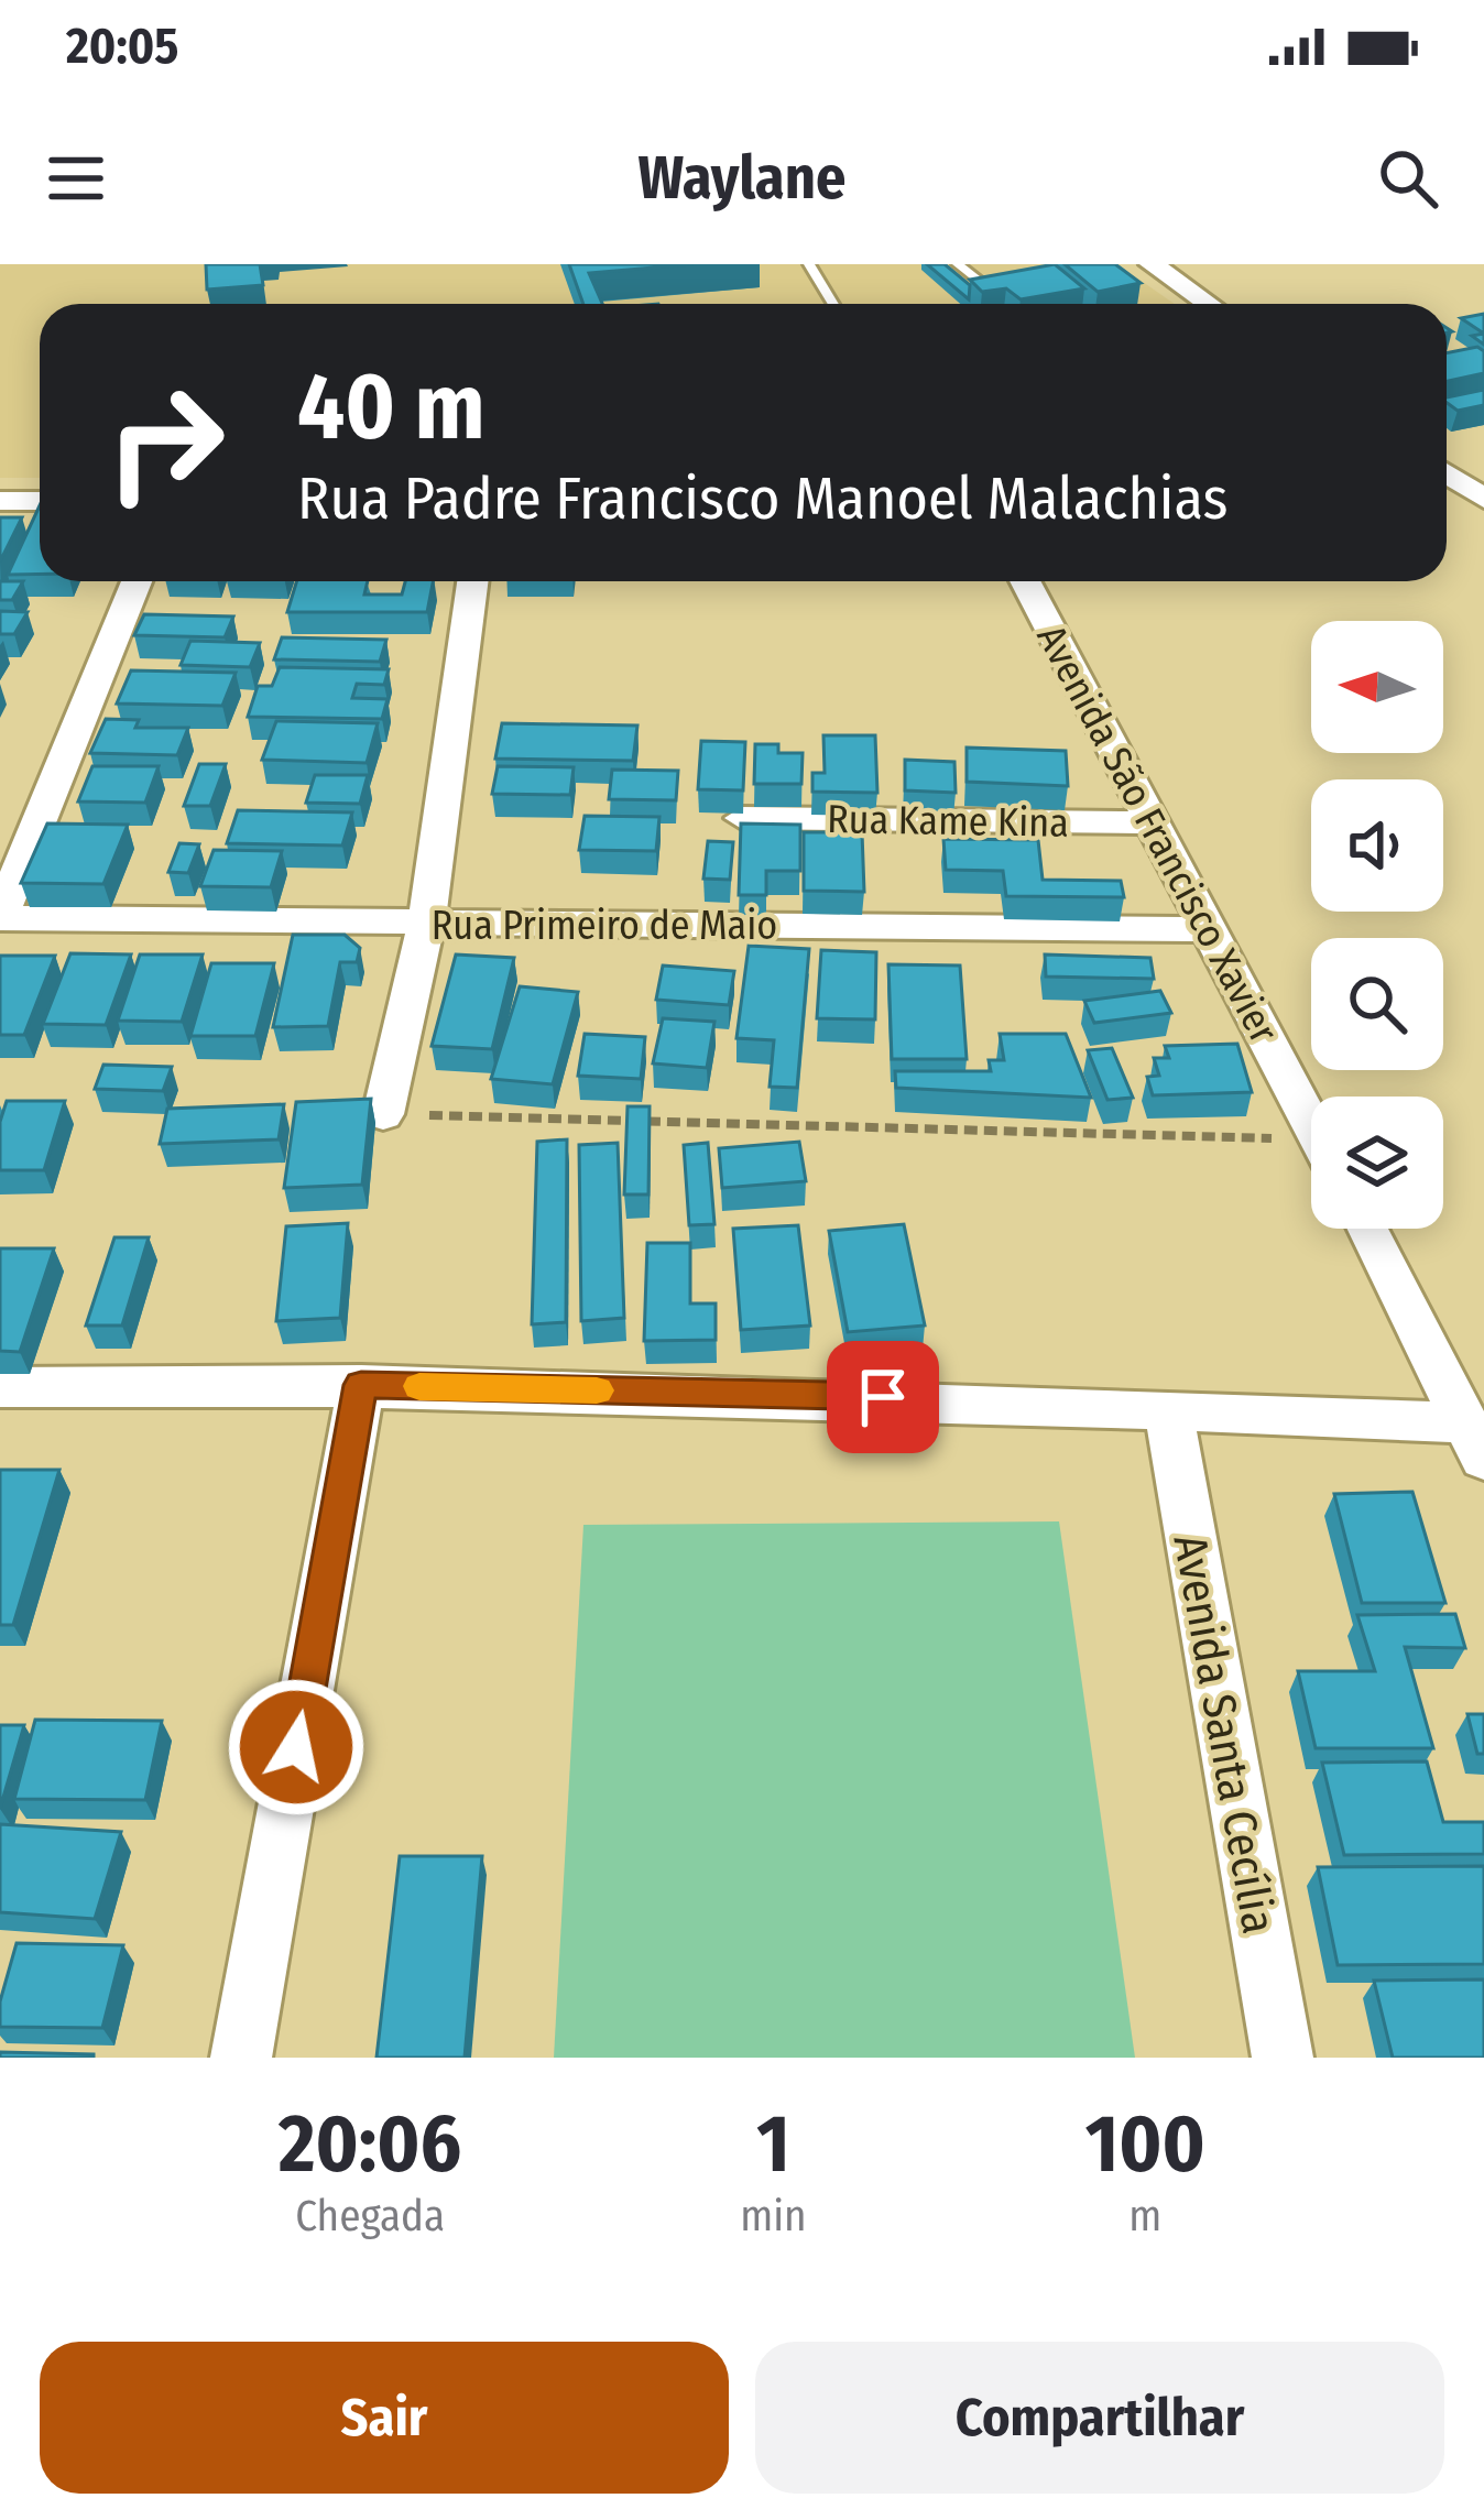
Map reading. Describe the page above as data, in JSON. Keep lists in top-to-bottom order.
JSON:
{
  "streets": {
    "street": [
      "Rua Kame Kina",
      "Avenida São Francisco Xavier",
      "Rua Primeiro de Maio",
      "Avenida Santa Cecília"
    ]
  },
  "crossings": [
    ["Rua Kame Kina", "Avenida São Francisco Xavier"],
    ["Avenida São Francisco Xavier", "Rua Primeiro de Maio"]
  ],
  "north": "left",
  "page": {
    "status": "20:05",
    "header": "Waylane",
    "turn": ["40 m", "Rua Padre Francisco Manoel Malachias"],
    "eta": [
      "20:06",
      "Chegada",
      "1",
      "min",
      "100",
      "m"
    ],
    "buttons": ["Sair", "Compartilhar"]
  }
}
